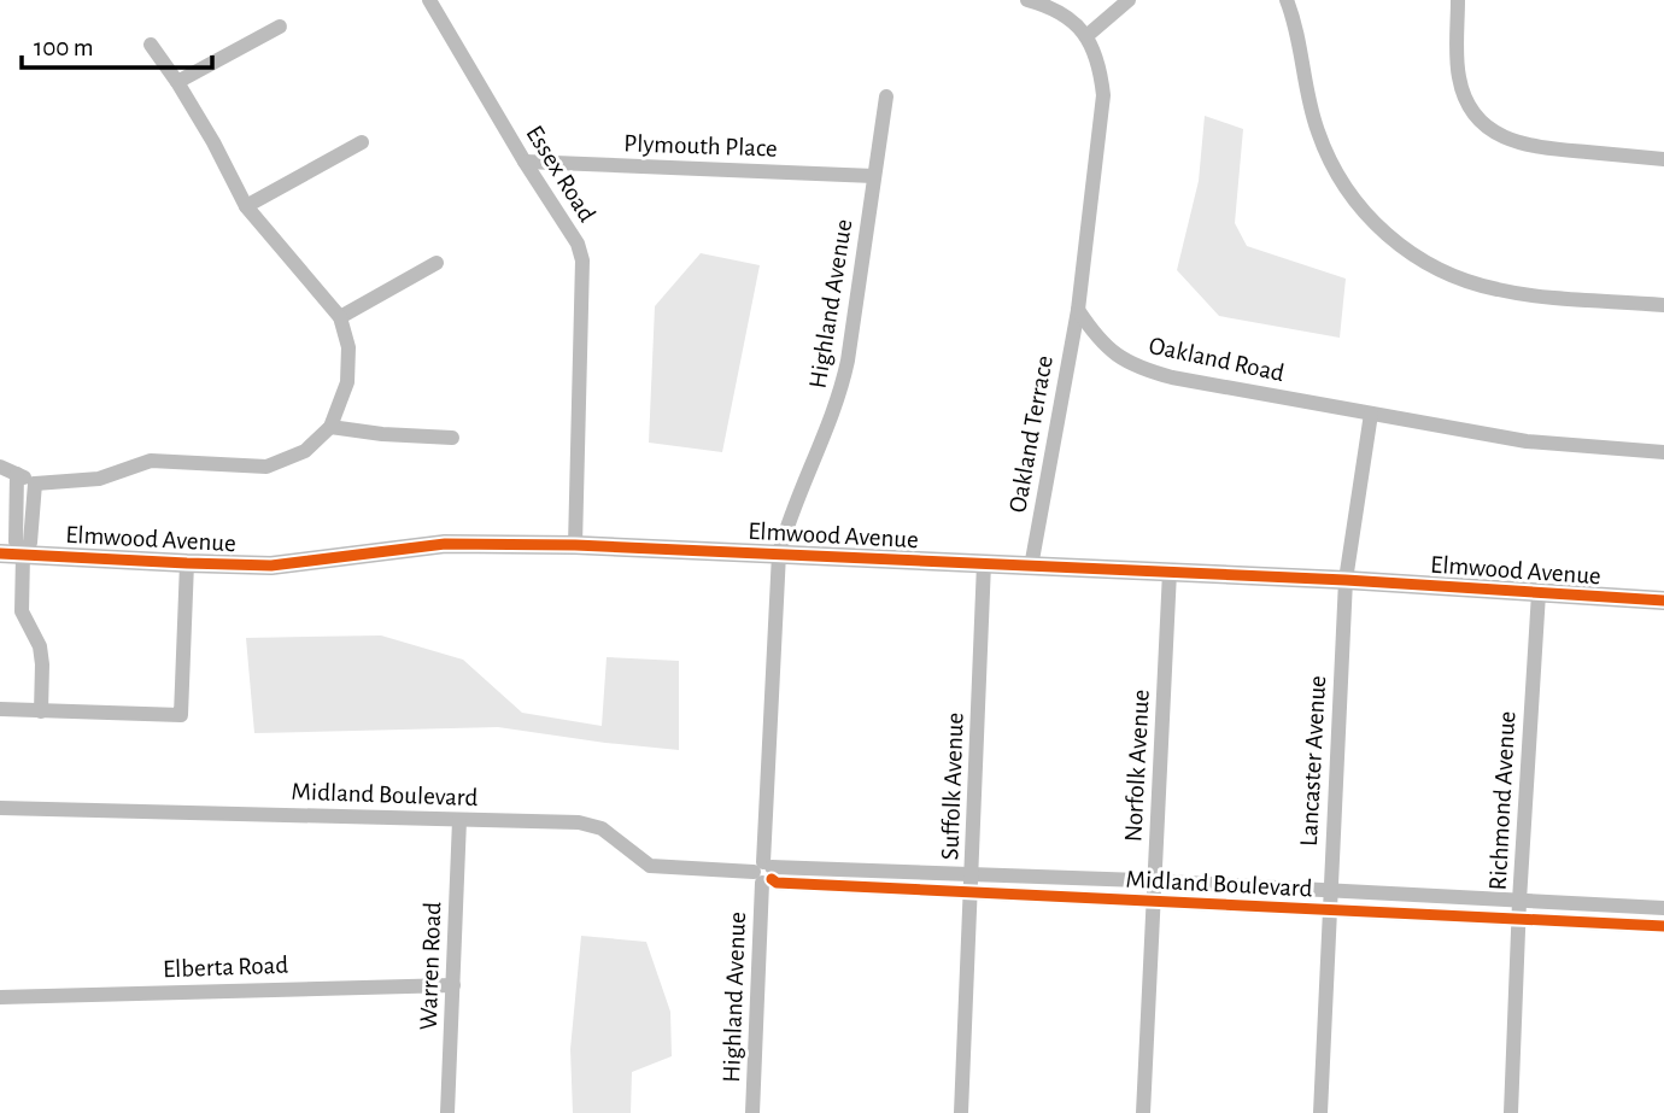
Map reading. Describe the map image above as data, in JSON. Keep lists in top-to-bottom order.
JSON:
{
  "streets": {
    "street": [
      "Plymouth Place",
      "Essex Road",
      "Highland Avenue",
      "Oakland Road",
      "Oakland Terrace",
      "Elmwood Avenue",
      "Lancaster Avenue",
      "Norfolk Avenue",
      "Suffolk Avenue",
      "Midland Boulevard",
      "Richmond Avenue",
      "Warren Road",
      "Elberta Road"
    ]
  },
  "crossings": [
    ["Plymouth Place", "Essex Road"],
    ["Plymouth Place", "Highland Avenue"],
    ["Essex Road", "Elmwood Avenue"],
    ["Highland Avenue", "Elmwood Avenue"],
    ["Highland Avenue", "Midland Boulevard"],
    ["Oakland Road", "Oakland Terrace"],
    ["Oakland Road", "Lancaster Avenue"],
    ["Oakland Terrace", "Elmwood Avenue"],
    ["Elmwood Avenue", "Lancaster Avenue"],
    ["Elmwood Avenue", "Norfolk Avenue"],
    ["Elmwood Avenue", "Suffolk Avenue"],
    ["Elmwood Avenue", "Richmond Avenue"],
    ["Lancaster Avenue", "Midland Boulevard"],
    ["Norfolk Avenue", "Midland Boulevard"],
    ["Suffolk Avenue", "Midland Boulevard"],
    ["Midland Boulevard", "Richmond Avenue"],
    ["Midland Boulevard", "Warren Road"],
    ["Warren Road", "Elberta Road"]
  ],
  "scale_bar": "100 m"
}
